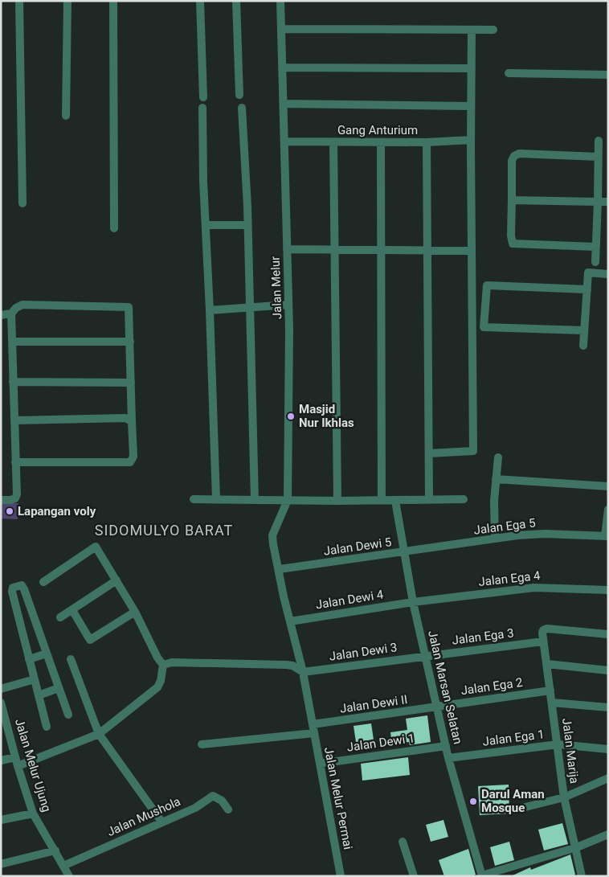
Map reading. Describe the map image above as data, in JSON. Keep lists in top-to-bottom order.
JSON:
{
  "streets": {
    "street": [
      "Gang Anturium",
      "Jalan Melur",
      "Jalan Ega 5",
      "Jalan Dewi 5",
      "Jalan Ega 4",
      "Jalan Dewi 4",
      "Jalan Ega 3",
      "Jalan Dewi 3",
      "Jalan Ega 2",
      "Jalan Marsan Selatan",
      "Jalan Dewi II",
      "Jalan Ega 1",
      "Jalan Dewi 1",
      "Jalan Marija",
      "Jalan Melur Ujung",
      "Jalan Melur Permai",
      "Jalan Mushola"
    ]
  },
  "crossings": [
    ["Gang Anturium", "Jalan Melur"],
    ["Jalan Melur", "Jalan Dewi 5"],
    ["Jalan Melur", "Jalan Dewi 4"],
    ["Jalan Melur", "Jalan Dewi 3"],
    ["Jalan Melur", "Jalan Melur Permai"],
    ["Jalan Ega 5", "Jalan Dewi 5"],
    ["Jalan Ega 5", "Jalan Marsan Selatan"],
    ["Jalan Dewi 5", "Jalan Marsan Selatan"],
    ["Jalan Ega 4", "Jalan Dewi 4"],
    ["Jalan Ega 4", "Jalan Marsan Selatan"],
    ["Jalan Dewi 4", "Jalan Marsan Selatan"],
    ["Jalan Ega 3", "Jalan Dewi 3"],
    ["Jalan Ega 3", "Jalan Marsan Selatan"],
    ["Jalan Ega 3", "Jalan Marija"],
    ["Jalan Dewi 3", "Jalan Marsan Selatan"],
    ["Jalan Dewi 3", "Jalan Melur Permai"],
    ["Jalan Ega 2", "Jalan Marsan Selatan"],
    ["Jalan Ega 2", "Jalan Dewi II"],
    ["Jalan Ega 2", "Jalan Marija"],
    ["Jalan Marsan Selatan", "Jalan Dewi II"],
    ["Jalan Marsan Selatan", "Jalan Ega 1"],
    ["Jalan Marsan Selatan", "Jalan Dewi 1"],
    ["Jalan Dewi II", "Jalan Melur Permai"],
    ["Jalan Ega 1", "Jalan Marija"],
    ["Jalan Dewi 1", "Jalan Melur Permai"],
    ["Jalan Melur Ujung", "Jalan Mushola"]
  ],
  "districts": ["SIDOMULYO BARAT"],
  "places": ["Masjid Nur Ikhlas", "Lapangan voly", "Darul Aman Mosque"]
}
